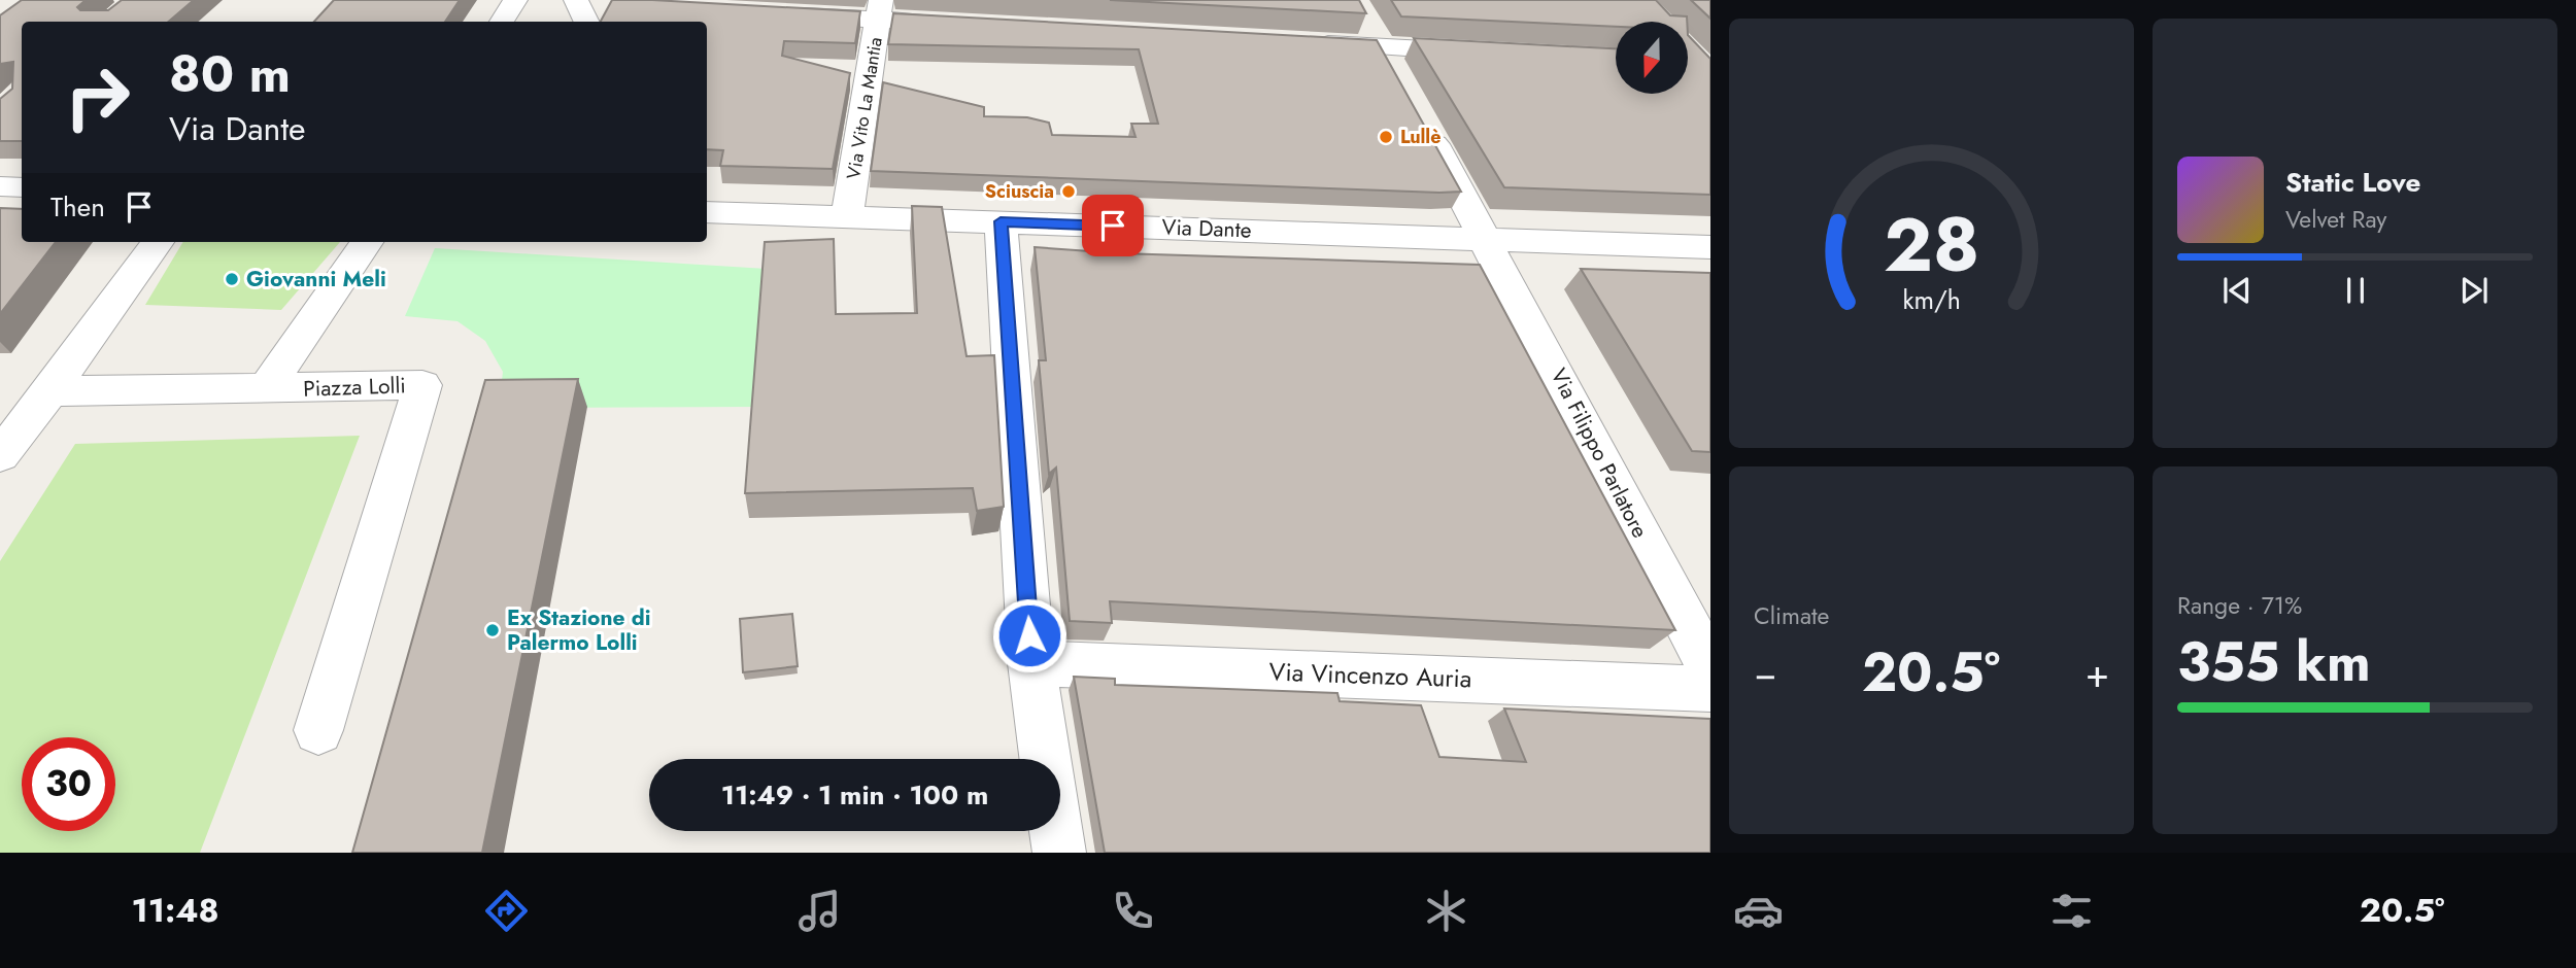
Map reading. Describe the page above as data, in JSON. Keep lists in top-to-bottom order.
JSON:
{
  "streets": {
    "street": [
      "Via Vito La Mantia",
      "Via Dante",
      "Piazza Lolli",
      "Via Filippo Parlatore",
      "Via Vincenzo Auria"
    ]
  },
  "crossings": [
    ["Via Vito La Mantia", "Via Dante"],
    ["Via Dante", "Via Filippo Parlatore"]
  ],
  "places": [
    "Lullè",
    "Sciuscia",
    "Giovanni Meli",
    "Ex Stazione di Palermo Lolli"
  ],
  "north": "bottom",
  "page": {
    "turn": ["80 m", "Via Dante"],
    "song": ["Static Love", "Velvet Ray"],
    "then": "Then",
    "tile": [
      "Climate",
      ["Range · 71%", "355 km"]
    ],
    "heat": ["−", "20.5°", "+"],
    "limit": "30",
    "trip": "11:49 · 1 min · 100 m",
    "tabs": ["11:48", "20.5°"],
    "gauge": ["28", "km/h"]
  }
}
